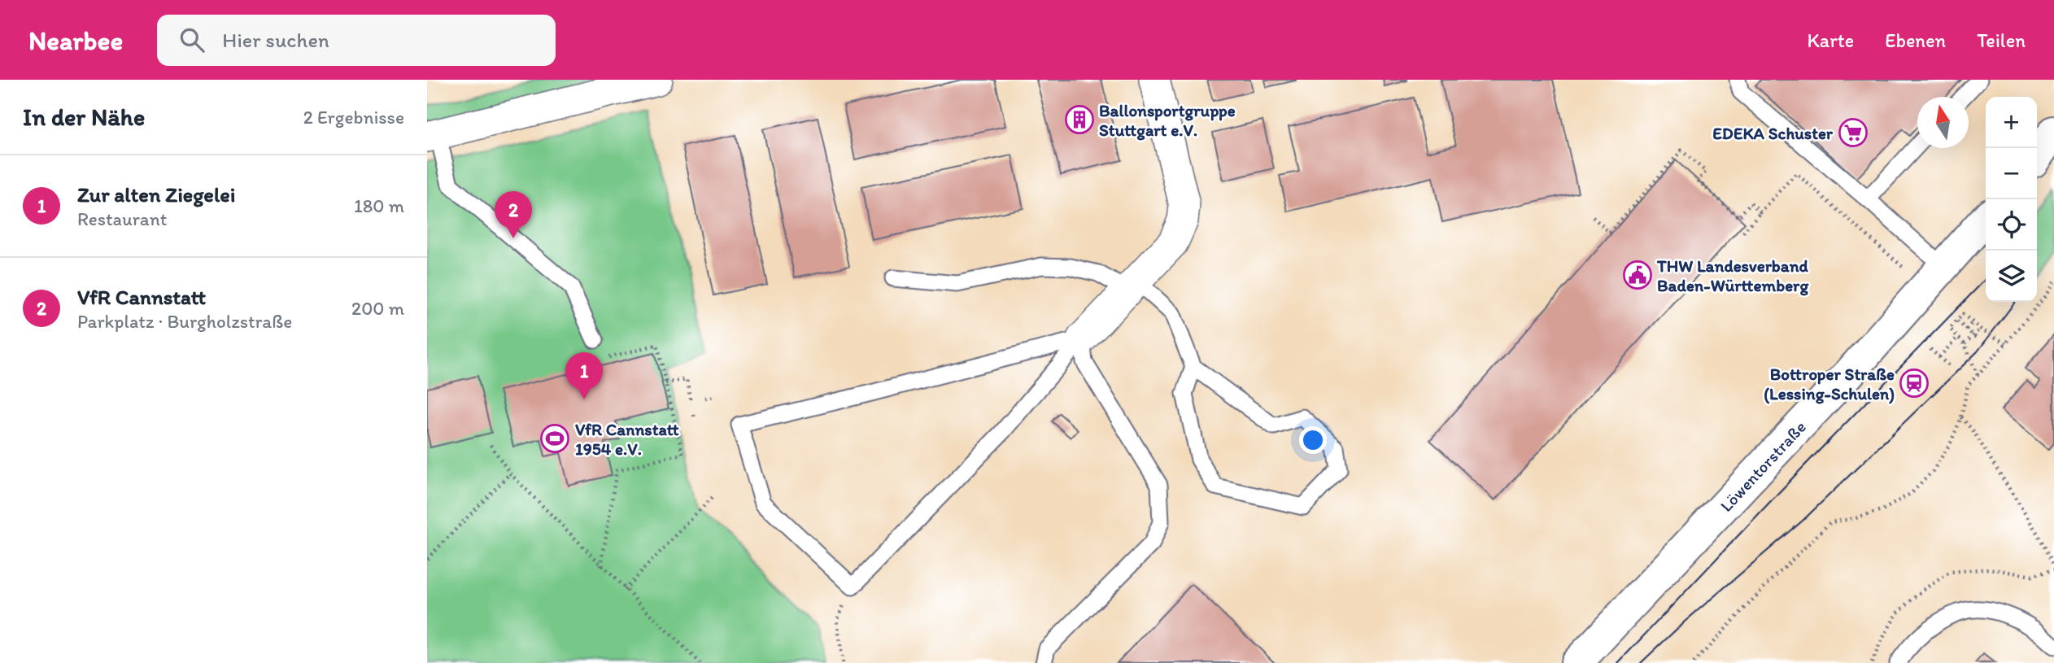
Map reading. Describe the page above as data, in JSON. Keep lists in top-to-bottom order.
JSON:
{
  "streets": {
    "main road": ["Löwentorstraße"]
  },
  "places": {
    "building": ["Ballonsportgruppe Stuttgart e.V."],
    "supermarket": ["EDEKA Schuster"],
    "public building": ["THW Landesverband Baden-Württemberg"],
    "station": ["Bottroper Straße (Lessing-Schulen)"],
    "sports": ["VfR Cannstatt 1954 e.V."]
  },
  "north": "top",
  "page": {
    "header": "Nearbee",
    "search": "Hier suchen",
    "nav": ["Karte", "Ebenen", "Teilen"],
    "heading": ["In der Nähe", "2 Ergebnisse"],
    "map_buttons": ["+", "−"],
    "list": [
      {
        "mark": "1",
        "name": "Zur alten Ziegelei",
        "note": "Restaurant",
        "value": "180 m"
      },
      {
        "mark": "2",
        "name": "VfR Cannstatt",
        "note": "Parkplatz · Burgholzstraße",
        "value": "200 m"
      }
    ],
    "pins": ["2", "1"]
  }
}
